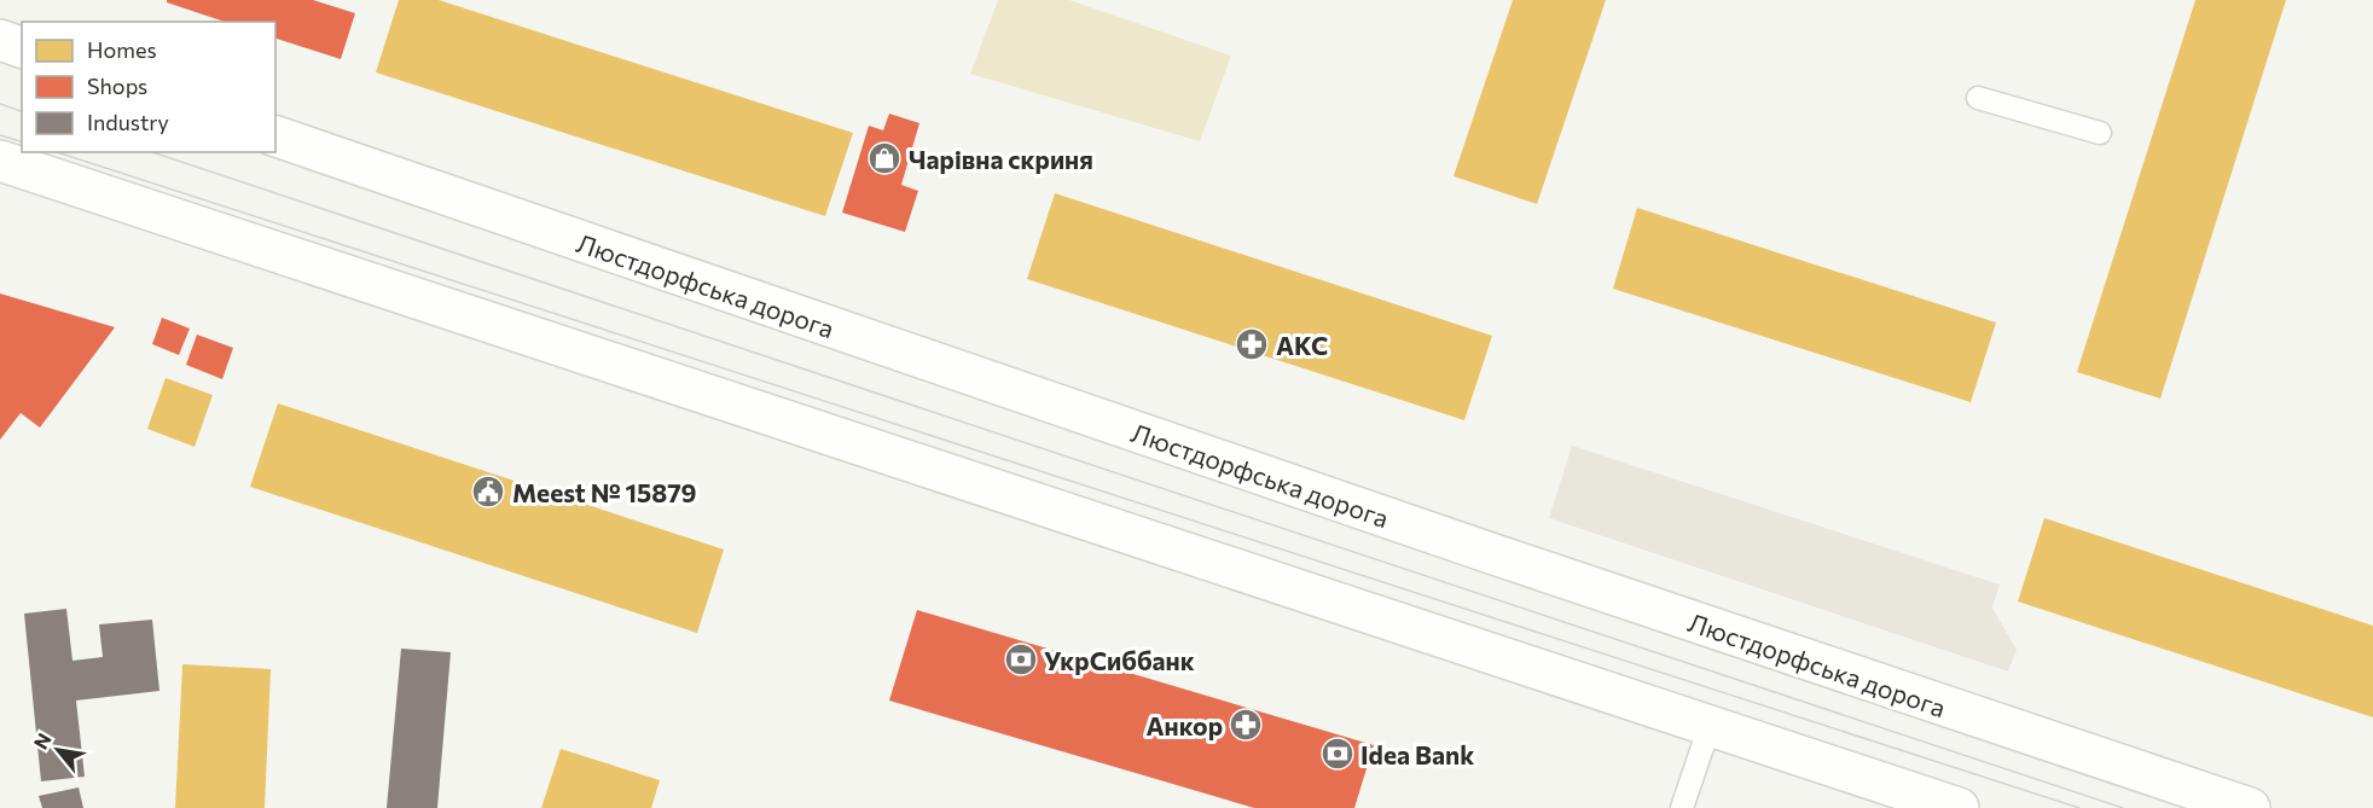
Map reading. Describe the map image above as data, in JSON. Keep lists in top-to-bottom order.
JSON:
{
  "streets": {
    "main road": ["Люстдорфська дорога"]
  },
  "places": {
    "shop": ["Чарівна скриня"],
    "pharmacy": ["АКС", "Анкор"],
    "public building": ["Meest № 15879"],
    "bank": ["УкрСиббанк", "Idea Bank"]
  },
  "legend": ["Homes", "Shops", "Industry"],
  "north": "top left"
}
